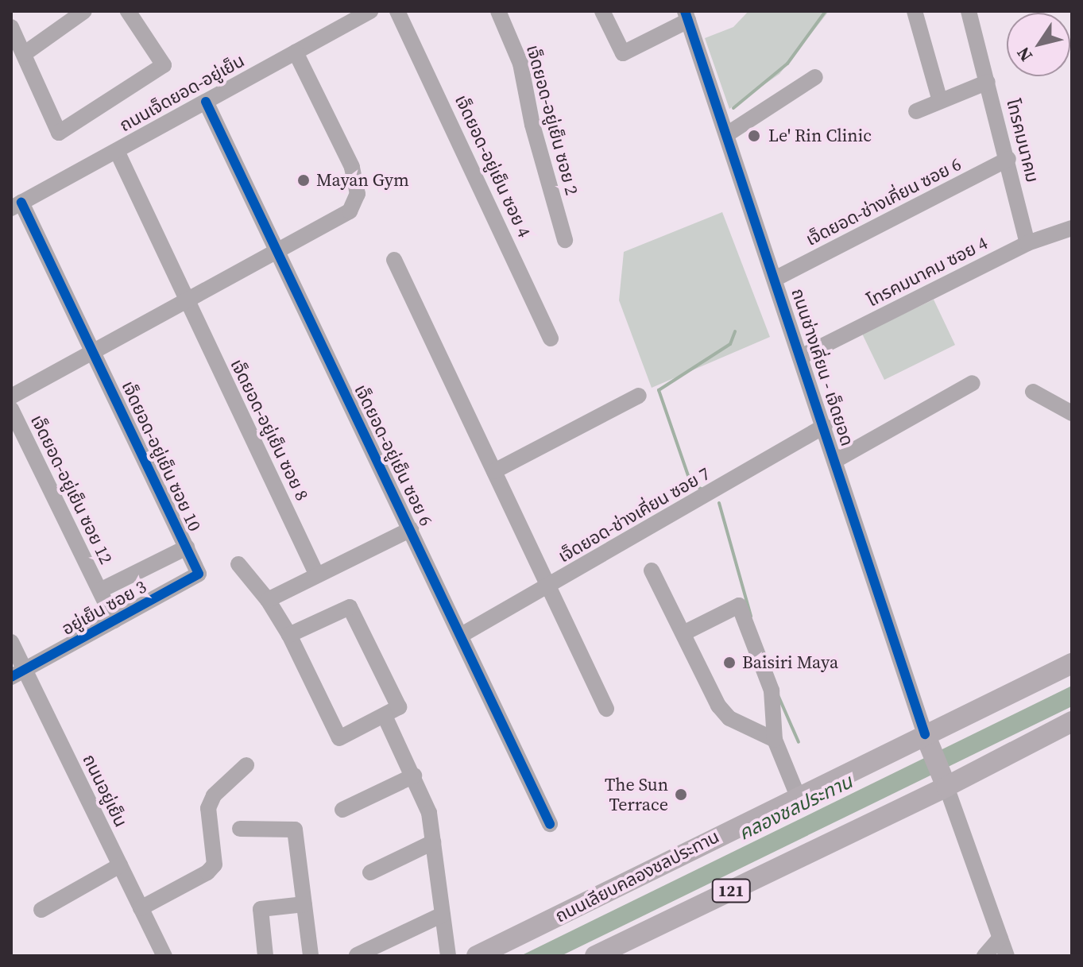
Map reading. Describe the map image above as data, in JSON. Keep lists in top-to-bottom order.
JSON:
{
  "streets": {
    "main road": ["ถนนเลียบคลองชลประทาน", "121"],
    "street": [
      "ถนนเจ็ดยอด-อยู่เย็น",
      "เจ็ดยอด-อยู่เย็น ซอย 2",
      "โทรคมนาคม",
      "เจ็ดยอด-อยู่เย็น ซอย 4",
      "เจ็ดยอด-ช่างเคี่ยน ซอย 6",
      "โทรคมนาคม ซอย 4",
      "ถนนช่างเคี่ยน - เจ็ดยอด",
      "เจ็ดยอด-อยู่เย็น ซอย 8",
      "เจ็ดยอด-อยู่เย็น ซอย 6",
      "เจ็ดยอด-อยู่เย็น ซอย 10",
      "เจ็ดยอด-อยู่เย็น ซอย 12",
      "เจ็ดยอด-ช่างเคี่ยน ซอย 7",
      "อยู่เย็น ซอย 3",
      "ถนนอยู่เย็น"
    ]
  },
  "crossings": [
    ["ถนนเจ็ดยอด-อยู่เย็น", "เจ็ดยอด-อยู่เย็น ซอย 8"],
    ["ถนนเจ็ดยอด-อยู่เย็น", "เจ็ดยอด-อยู่เย็น ซอย 6"],
    ["ถนนเจ็ดยอด-อยู่เย็น", "เจ็ดยอด-อยู่เย็น ซอย 10"],
    ["โทรคมนาคม", "เจ็ดยอด-ช่างเคี่ยน ซอย 6"],
    ["โทรคมนาคม", "โทรคมนาคม ซอย 4"],
    ["เจ็ดยอด-ช่างเคี่ยน ซอย 6", "ถนนช่างเคี่ยน - เจ็ดยอด"],
    ["โทรคมนาคม ซอย 4", "ถนนช่างเคี่ยน - เจ็ดยอด"],
    ["ถนนช่างเคี่ยน - เจ็ดยอด", "เจ็ดยอด-ช่างเคี่ยน ซอย 7"],
    ["ถนนช่างเคี่ยน - เจ็ดยอด", "ถนนเลียบคลองชลประทาน"],
    ["เจ็ดยอด-อยู่เย็น ซอย 6", "เจ็ดยอด-ช่างเคี่ยน ซอย 7"],
    ["เจ็ดยอด-อยู่เย็น ซอย 10", "อยู่เย็น ซอย 3"],
    ["เจ็ดยอด-อยู่เย็น ซอย 12", "อยู่เย็น ซอย 3"],
    ["อยู่เย็น ซอย 3", "ถนนอยู่เย็น"]
  ],
  "water": ["คลองชลประทาน"],
  "places": [
    "Le' Rin Clinic",
    "Mayan Gym",
    "Baisiri Maya",
    "The Sun Terrace"
  ],
  "north": "bottom left"
}
